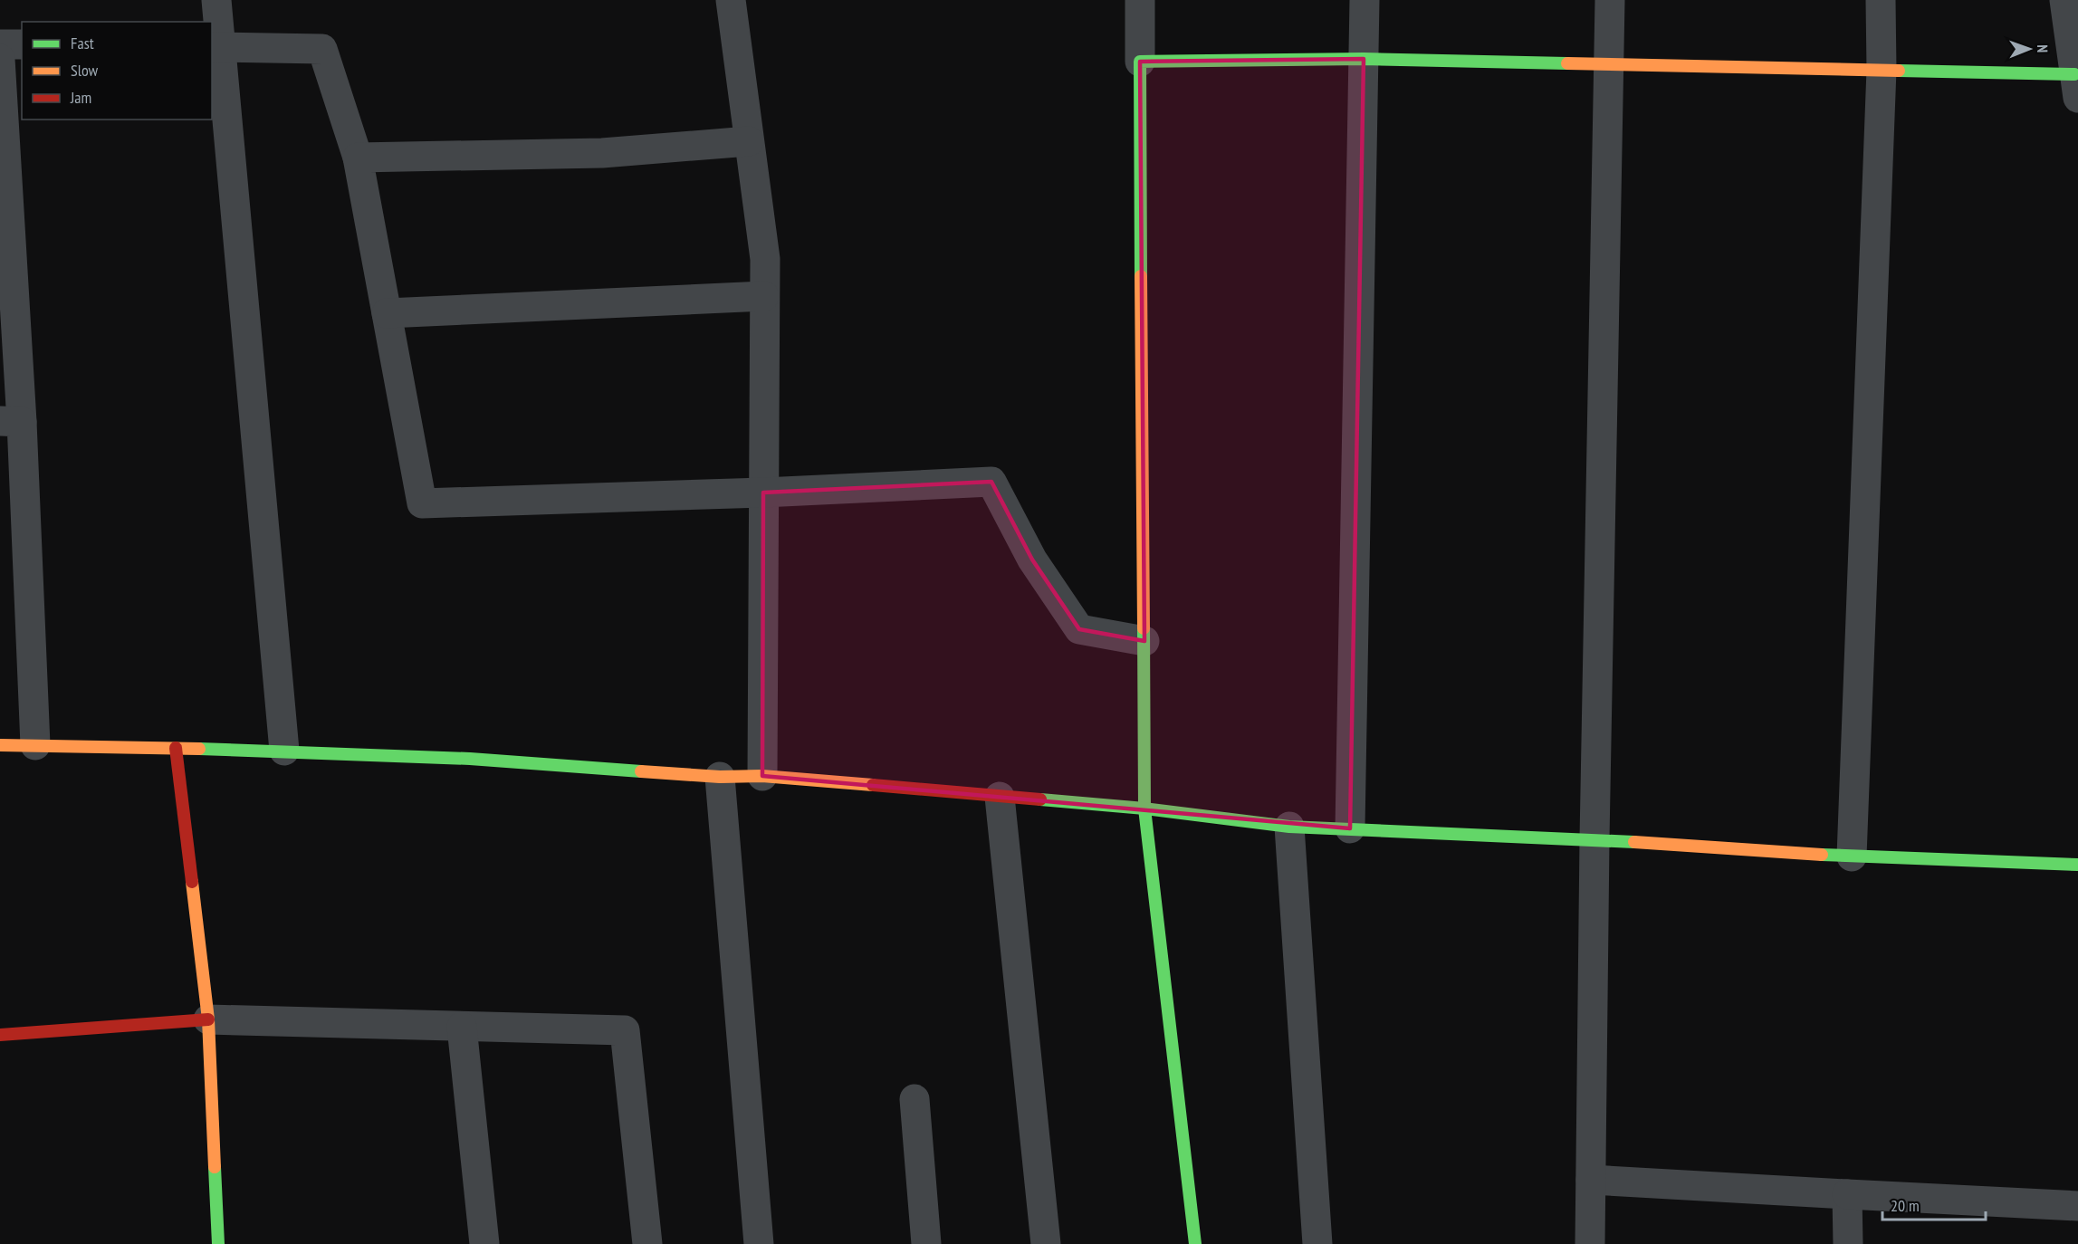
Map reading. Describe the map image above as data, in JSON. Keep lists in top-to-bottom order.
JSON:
{
  "legend": ["Fast", "Slow", "Jam"],
  "scale_bar": "20 m",
  "north": "right"
}
